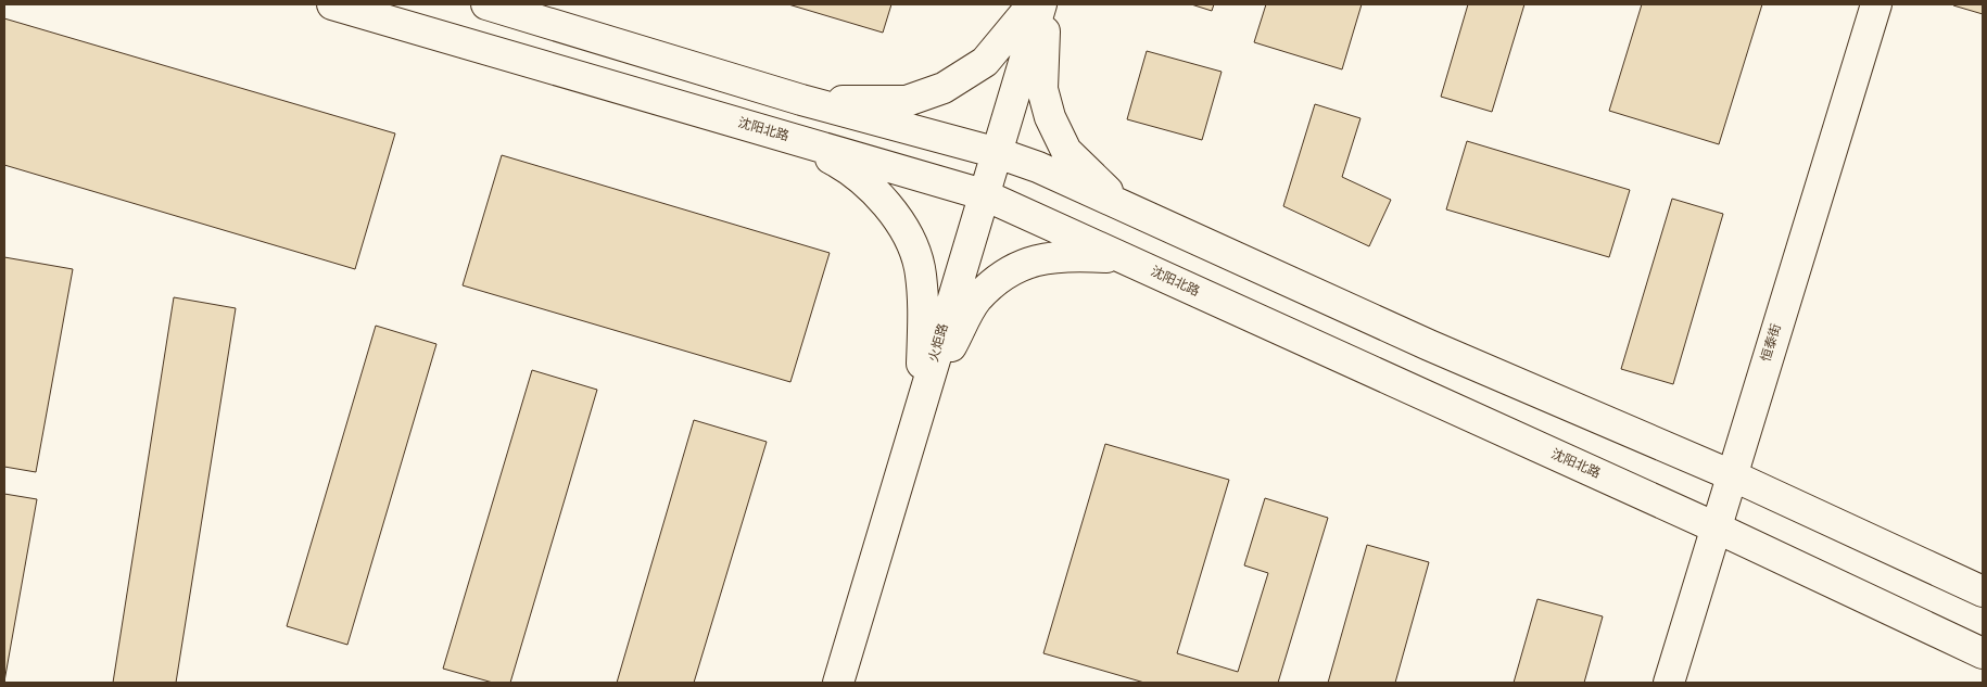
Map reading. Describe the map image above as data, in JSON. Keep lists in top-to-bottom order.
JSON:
{
  "streets": {
    "main road": ["沈阳北路", "火炬路", "恒泰街"]
  },
  "crossings": [
    ["沈阳北路", "火炬路"],
    ["沈阳北路", "恒泰街"]
  ]
}
